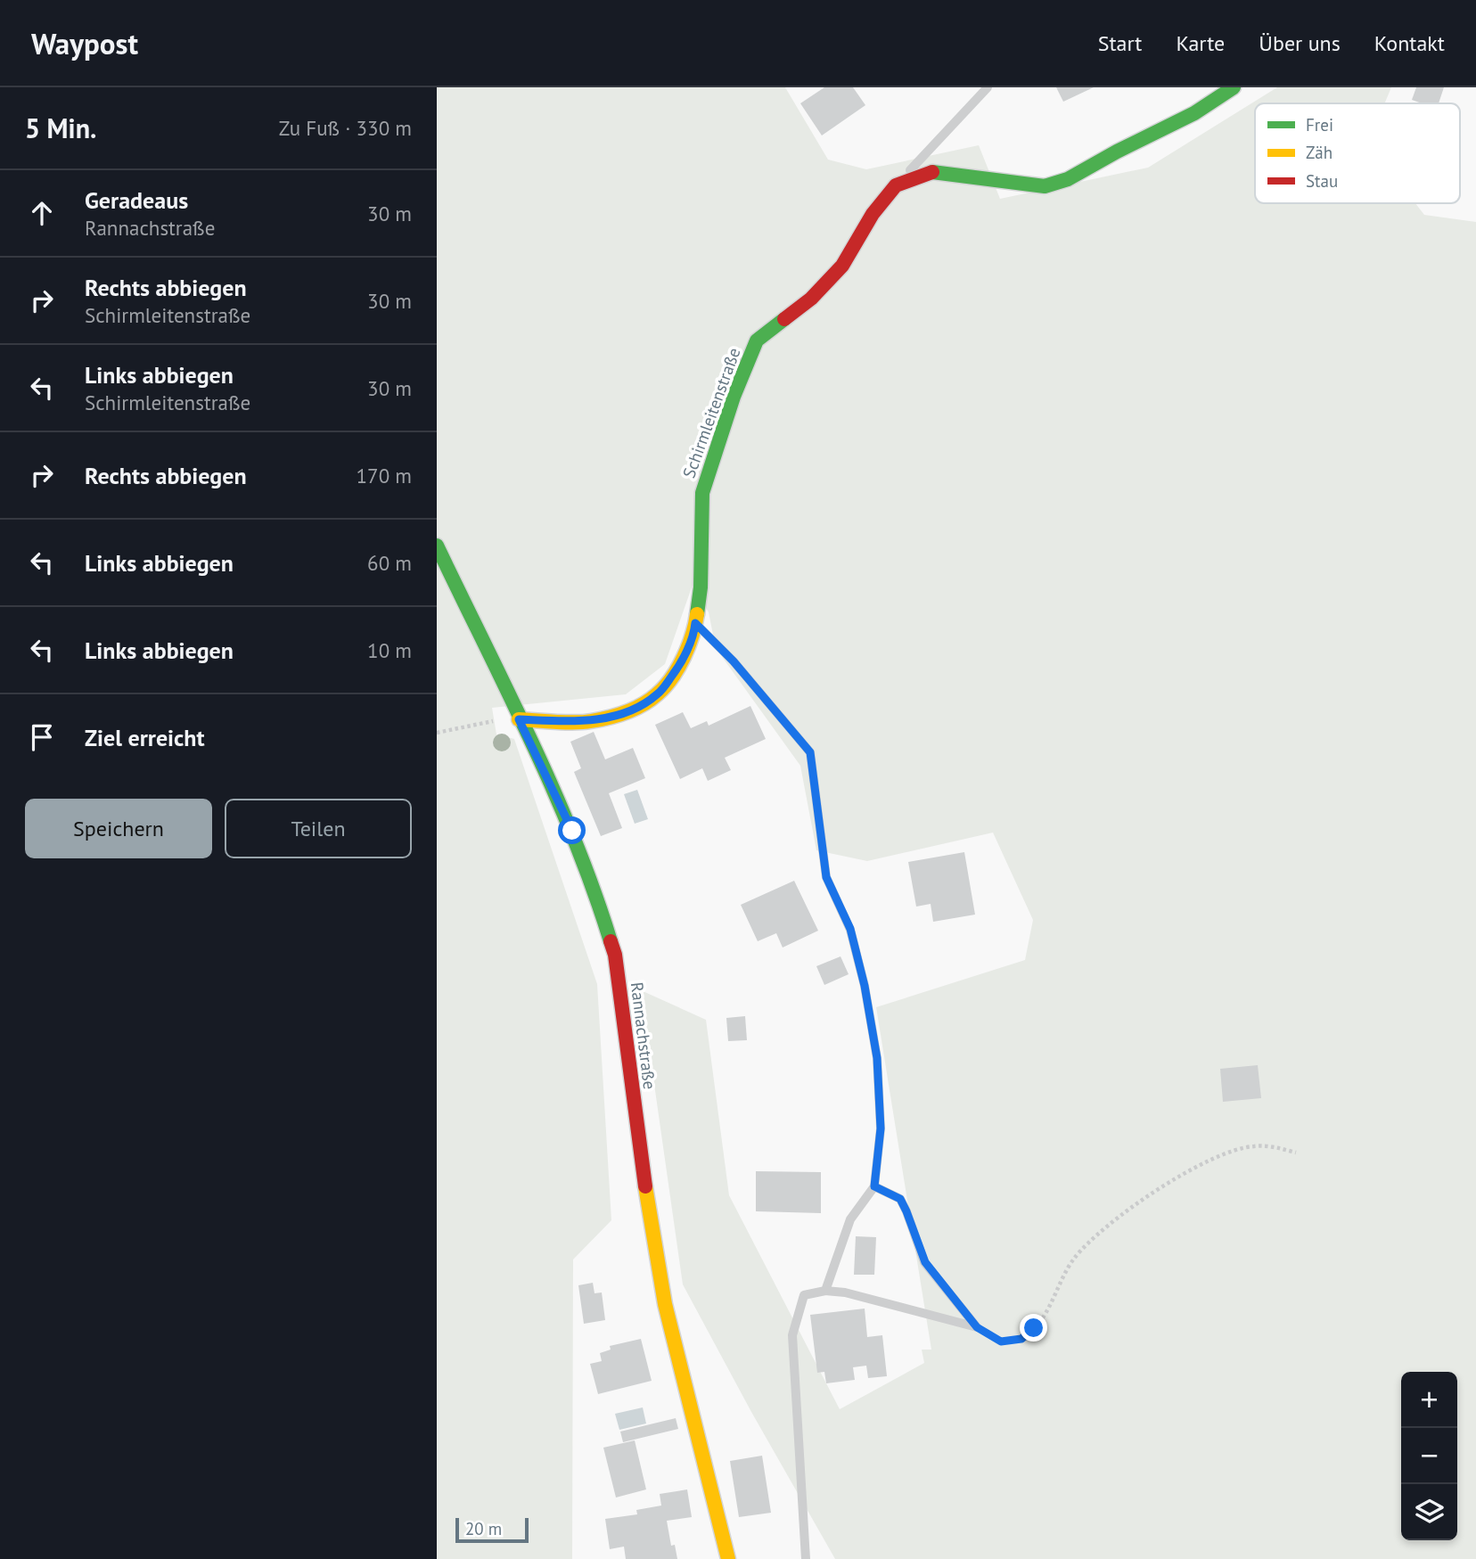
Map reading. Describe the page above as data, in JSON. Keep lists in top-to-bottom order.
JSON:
{
  "streets": {
    "street": ["Schirmleitenstraße", "Rannachstraße"]
  },
  "crossings": [
    ["Schirmleitenstraße", "Rannachstraße"]
  ],
  "legend": ["Frei", "Zäh", "Stau"],
  "scale_bar": "20 m",
  "page": {
    "header": "Waypost",
    "nav": [
      "Start",
      "Karte",
      "Über uns",
      "Kontakt"
    ],
    "heading": ["5 Min.", "Zu Fuß · 330 m"],
    "list": [
      ["Geradeaus", "Rannachstraße", "30 m"],
      ["Rechts abbiegen", "Schirmleitenstraße", "30 m"],
      ["Links abbiegen", "Schirmleitenstraße", "30 m"],
      ["Rechts abbiegen", "170 m"],
      ["Links abbiegen", "60 m"],
      ["Links abbiegen", "10 m"],
      "Ziel erreicht"
    ],
    "buttons": ["Speichern", "Teilen"],
    "map_buttons": ["+", "−"],
    "scale": "20 m"
  }
}
